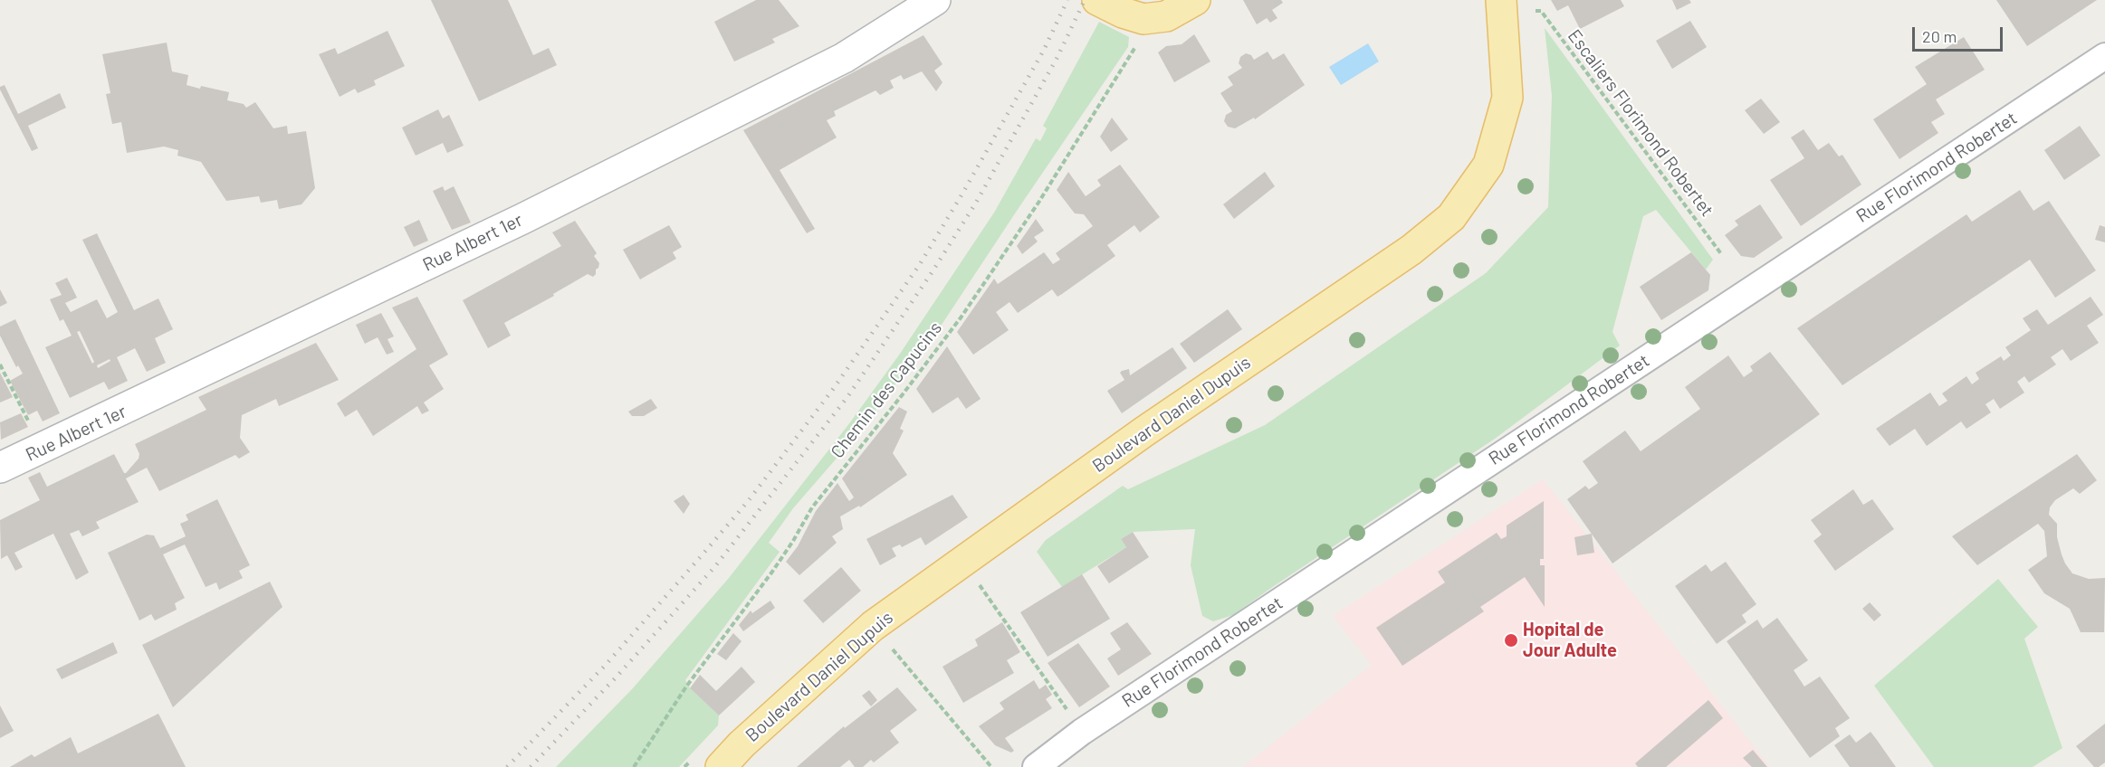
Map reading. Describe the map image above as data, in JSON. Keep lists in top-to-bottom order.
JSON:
{
  "streets": {
    "main road": ["Boulevard Daniel Dupuis"],
    "street": ["Rue Florimond Robertet", "Rue Albert 1er"],
    "path": ["Escaliers Florimond Robertet", "Chemin des Capucins"]
  },
  "places": ["Hopital de Jour Adulte"],
  "scale_bar": "20 m"
}
